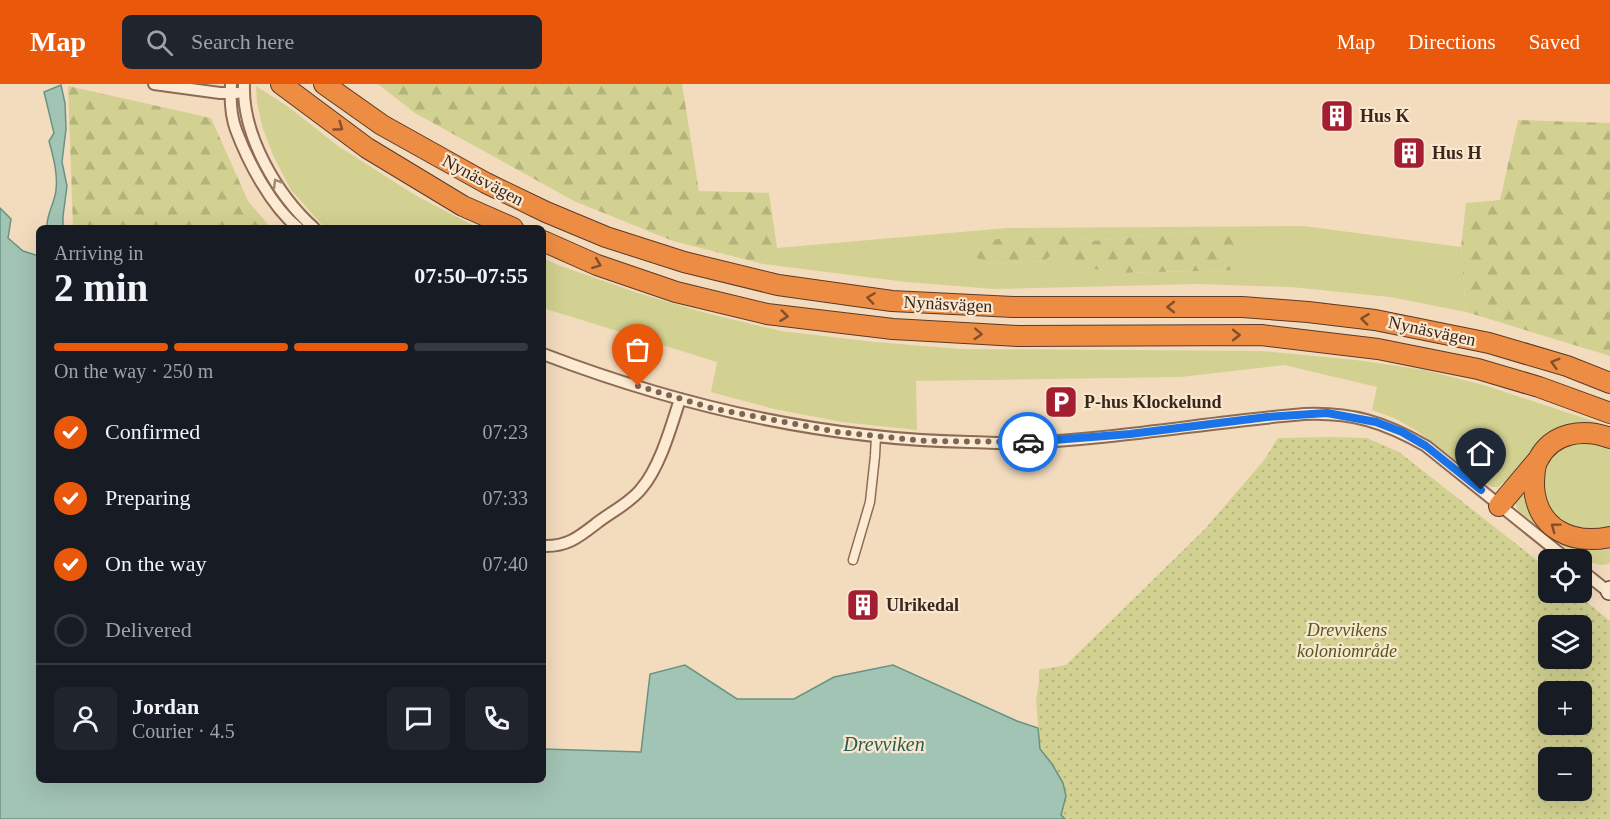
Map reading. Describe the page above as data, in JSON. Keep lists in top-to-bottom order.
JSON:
{
  "streets": {
    "highway": ["Nynäsvägen"]
  },
  "water": ["Drevviken"],
  "parks": ["Drevvikens koloniområde"],
  "places": {
    "building": ["Hus K", "Hus H", "Ulrikedal"],
    "parking": ["P-hus Klockelund"]
  },
  "page": {
    "header": "Map",
    "search": "Search here",
    "nav": ["Map", "Directions", "Saved"],
    "heading": ["2 min", "Arriving in", "07:50–07:55"],
    "panel": ["Jordan", "Courier · 4.5"],
    "bar": "On the way · 250 m",
    "list": [
      ["Confirmed", "07:23"],
      ["Preparing", "07:33"],
      ["On the way", "07:40"],
      "Delivered"
    ],
    "map_buttons": ["+", "−"]
  }
}
